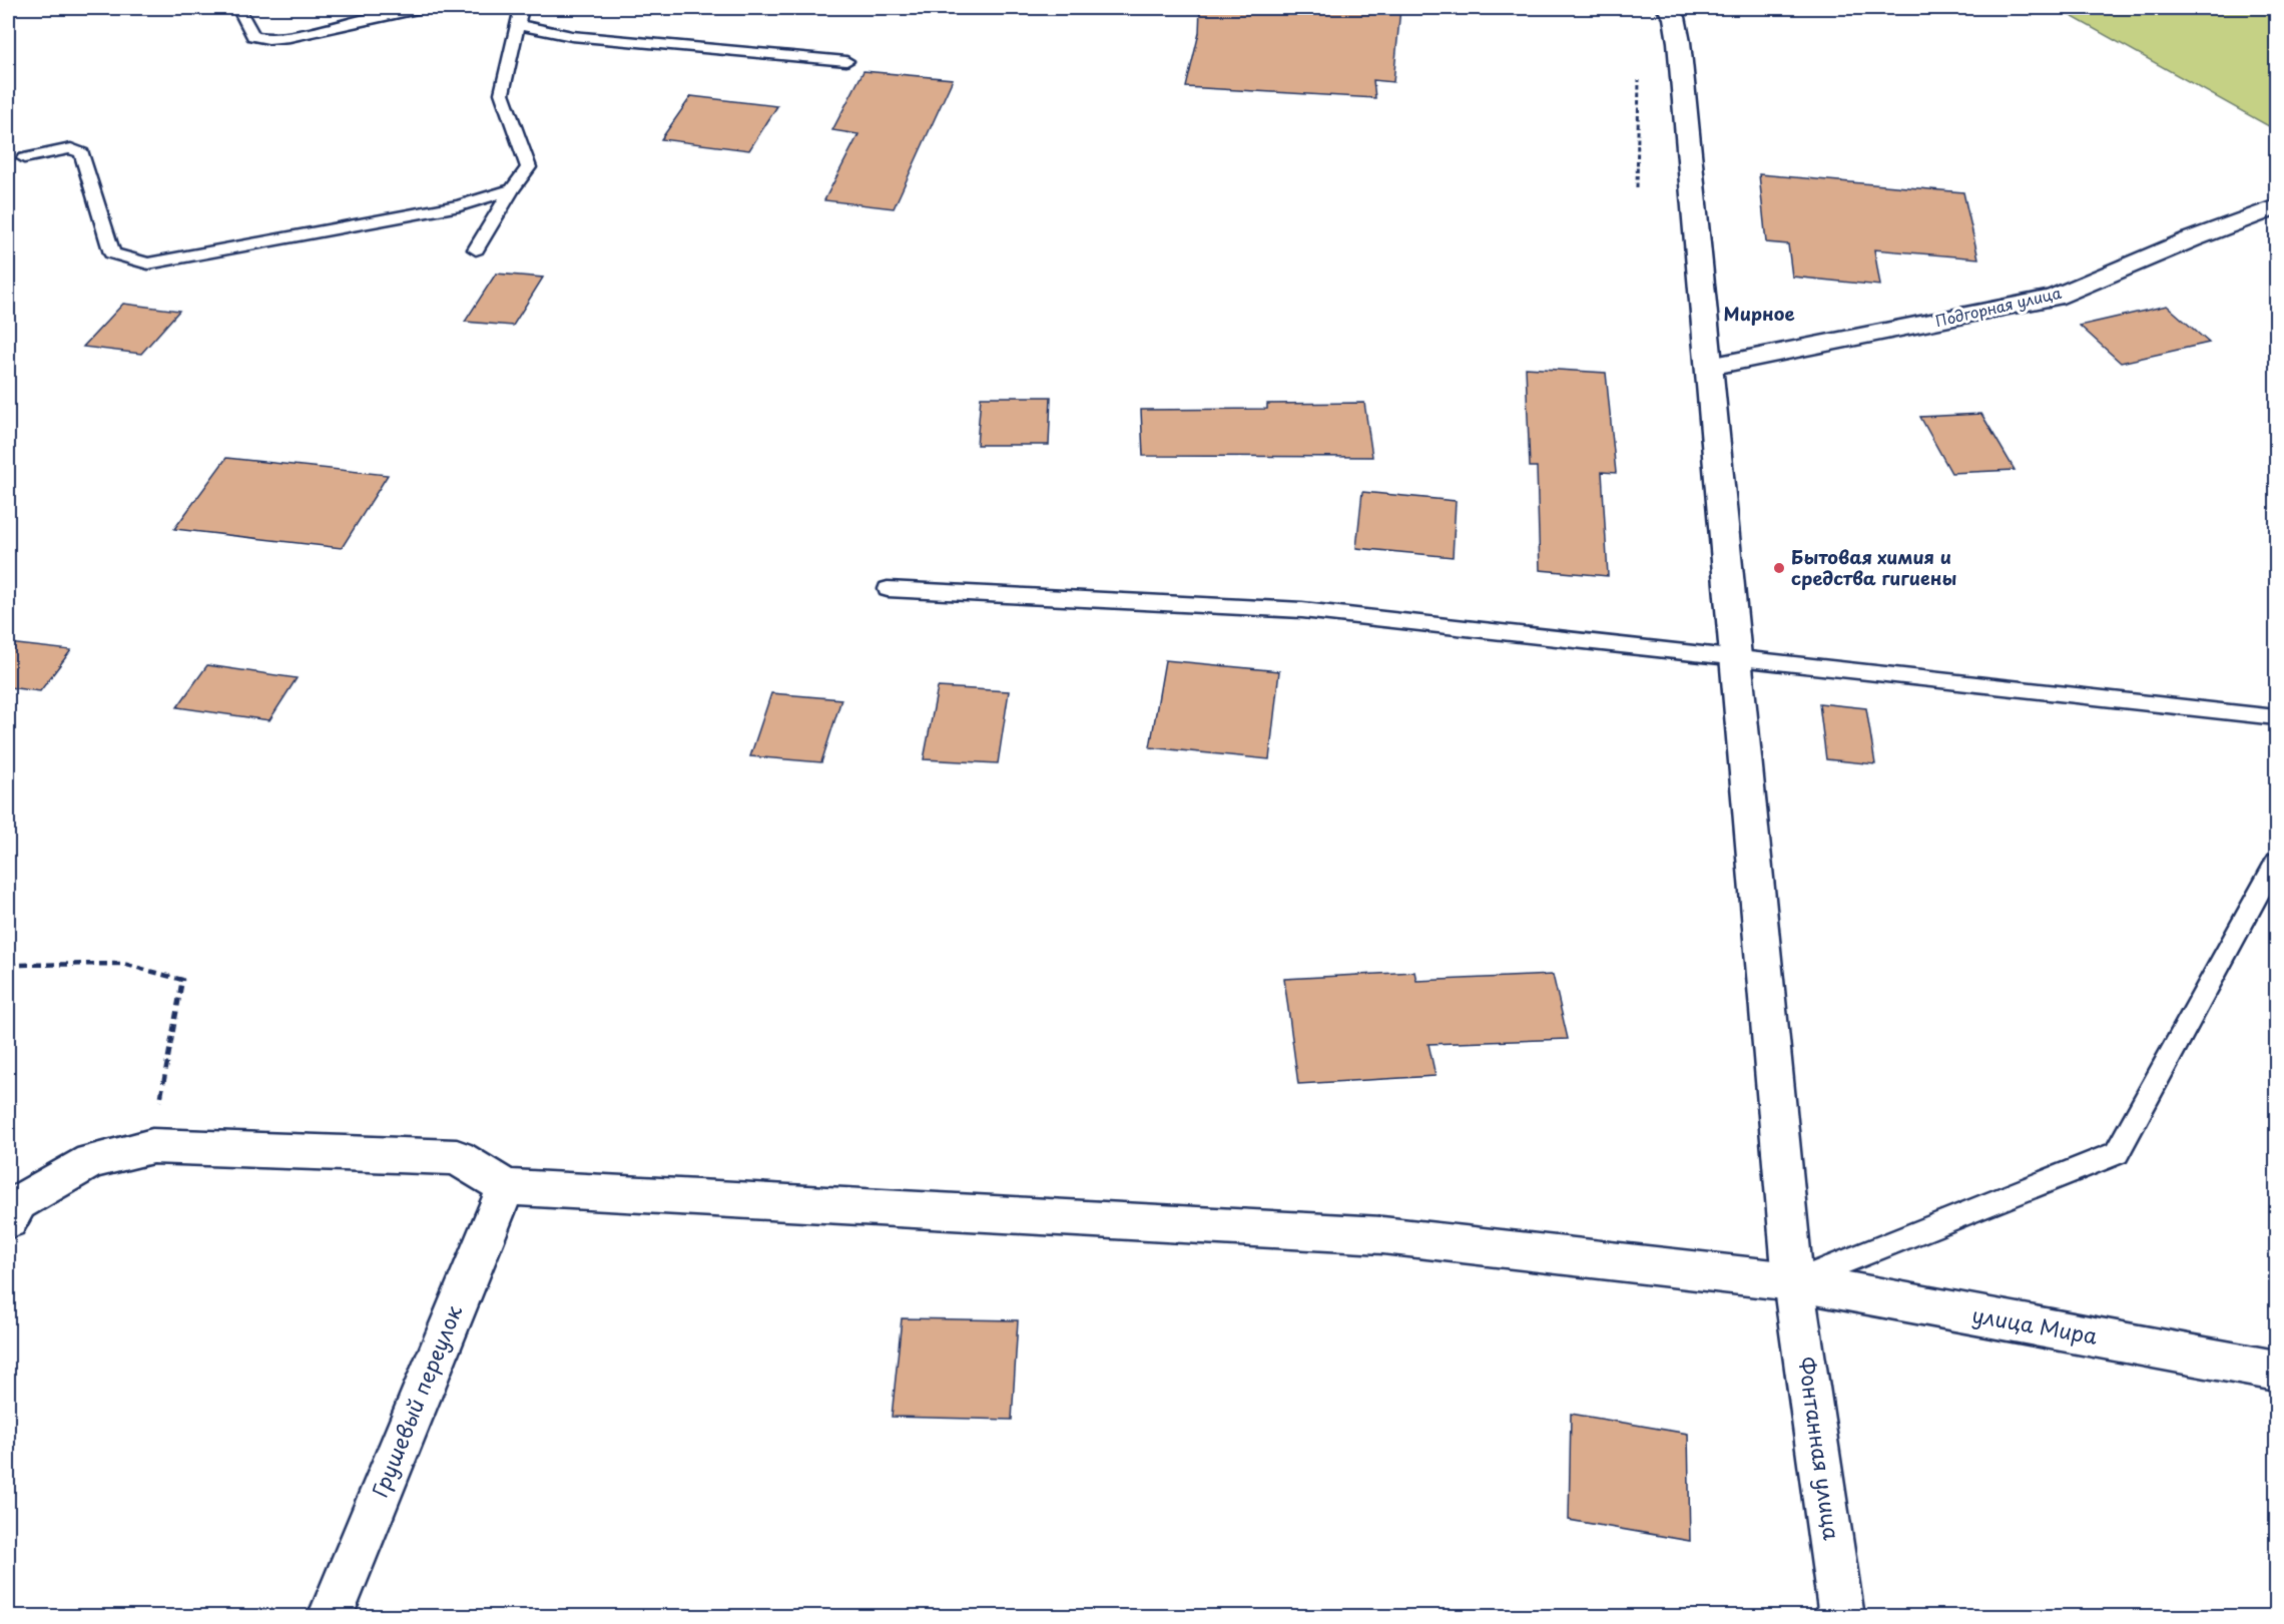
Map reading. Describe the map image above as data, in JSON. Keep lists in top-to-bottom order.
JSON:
{
  "streets": {
    "street": [
      "Подгорная улица",
      "улица Мира",
      "Грушевый переулок",
      "Фонтанная улица"
    ]
  },
  "crossings": [
    ["Подгорная улица", "Фонтанная улица"],
    ["улица Мира", "Грушевый переулок"],
    ["улица Мира", "Фонтанная улица"]
  ],
  "districts": ["Мирное"],
  "places": ["Бытовая химия и средства гигиены"]
}
